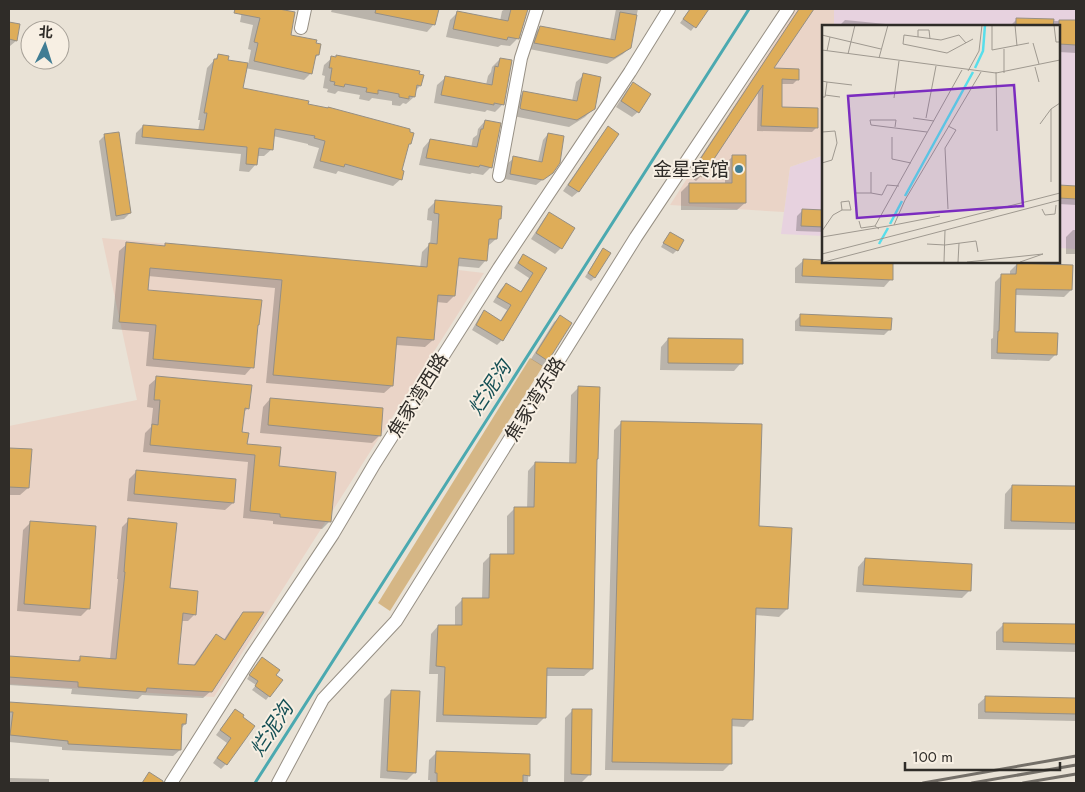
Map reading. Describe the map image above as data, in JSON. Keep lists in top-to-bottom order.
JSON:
{
  "streets": {
    "street": ["焦家湾西路", "焦家湾东路"]
  },
  "water": ["烂泥沟"],
  "places": ["金星宾馆"],
  "scale_bar": "100 m",
  "north": "top"
}
